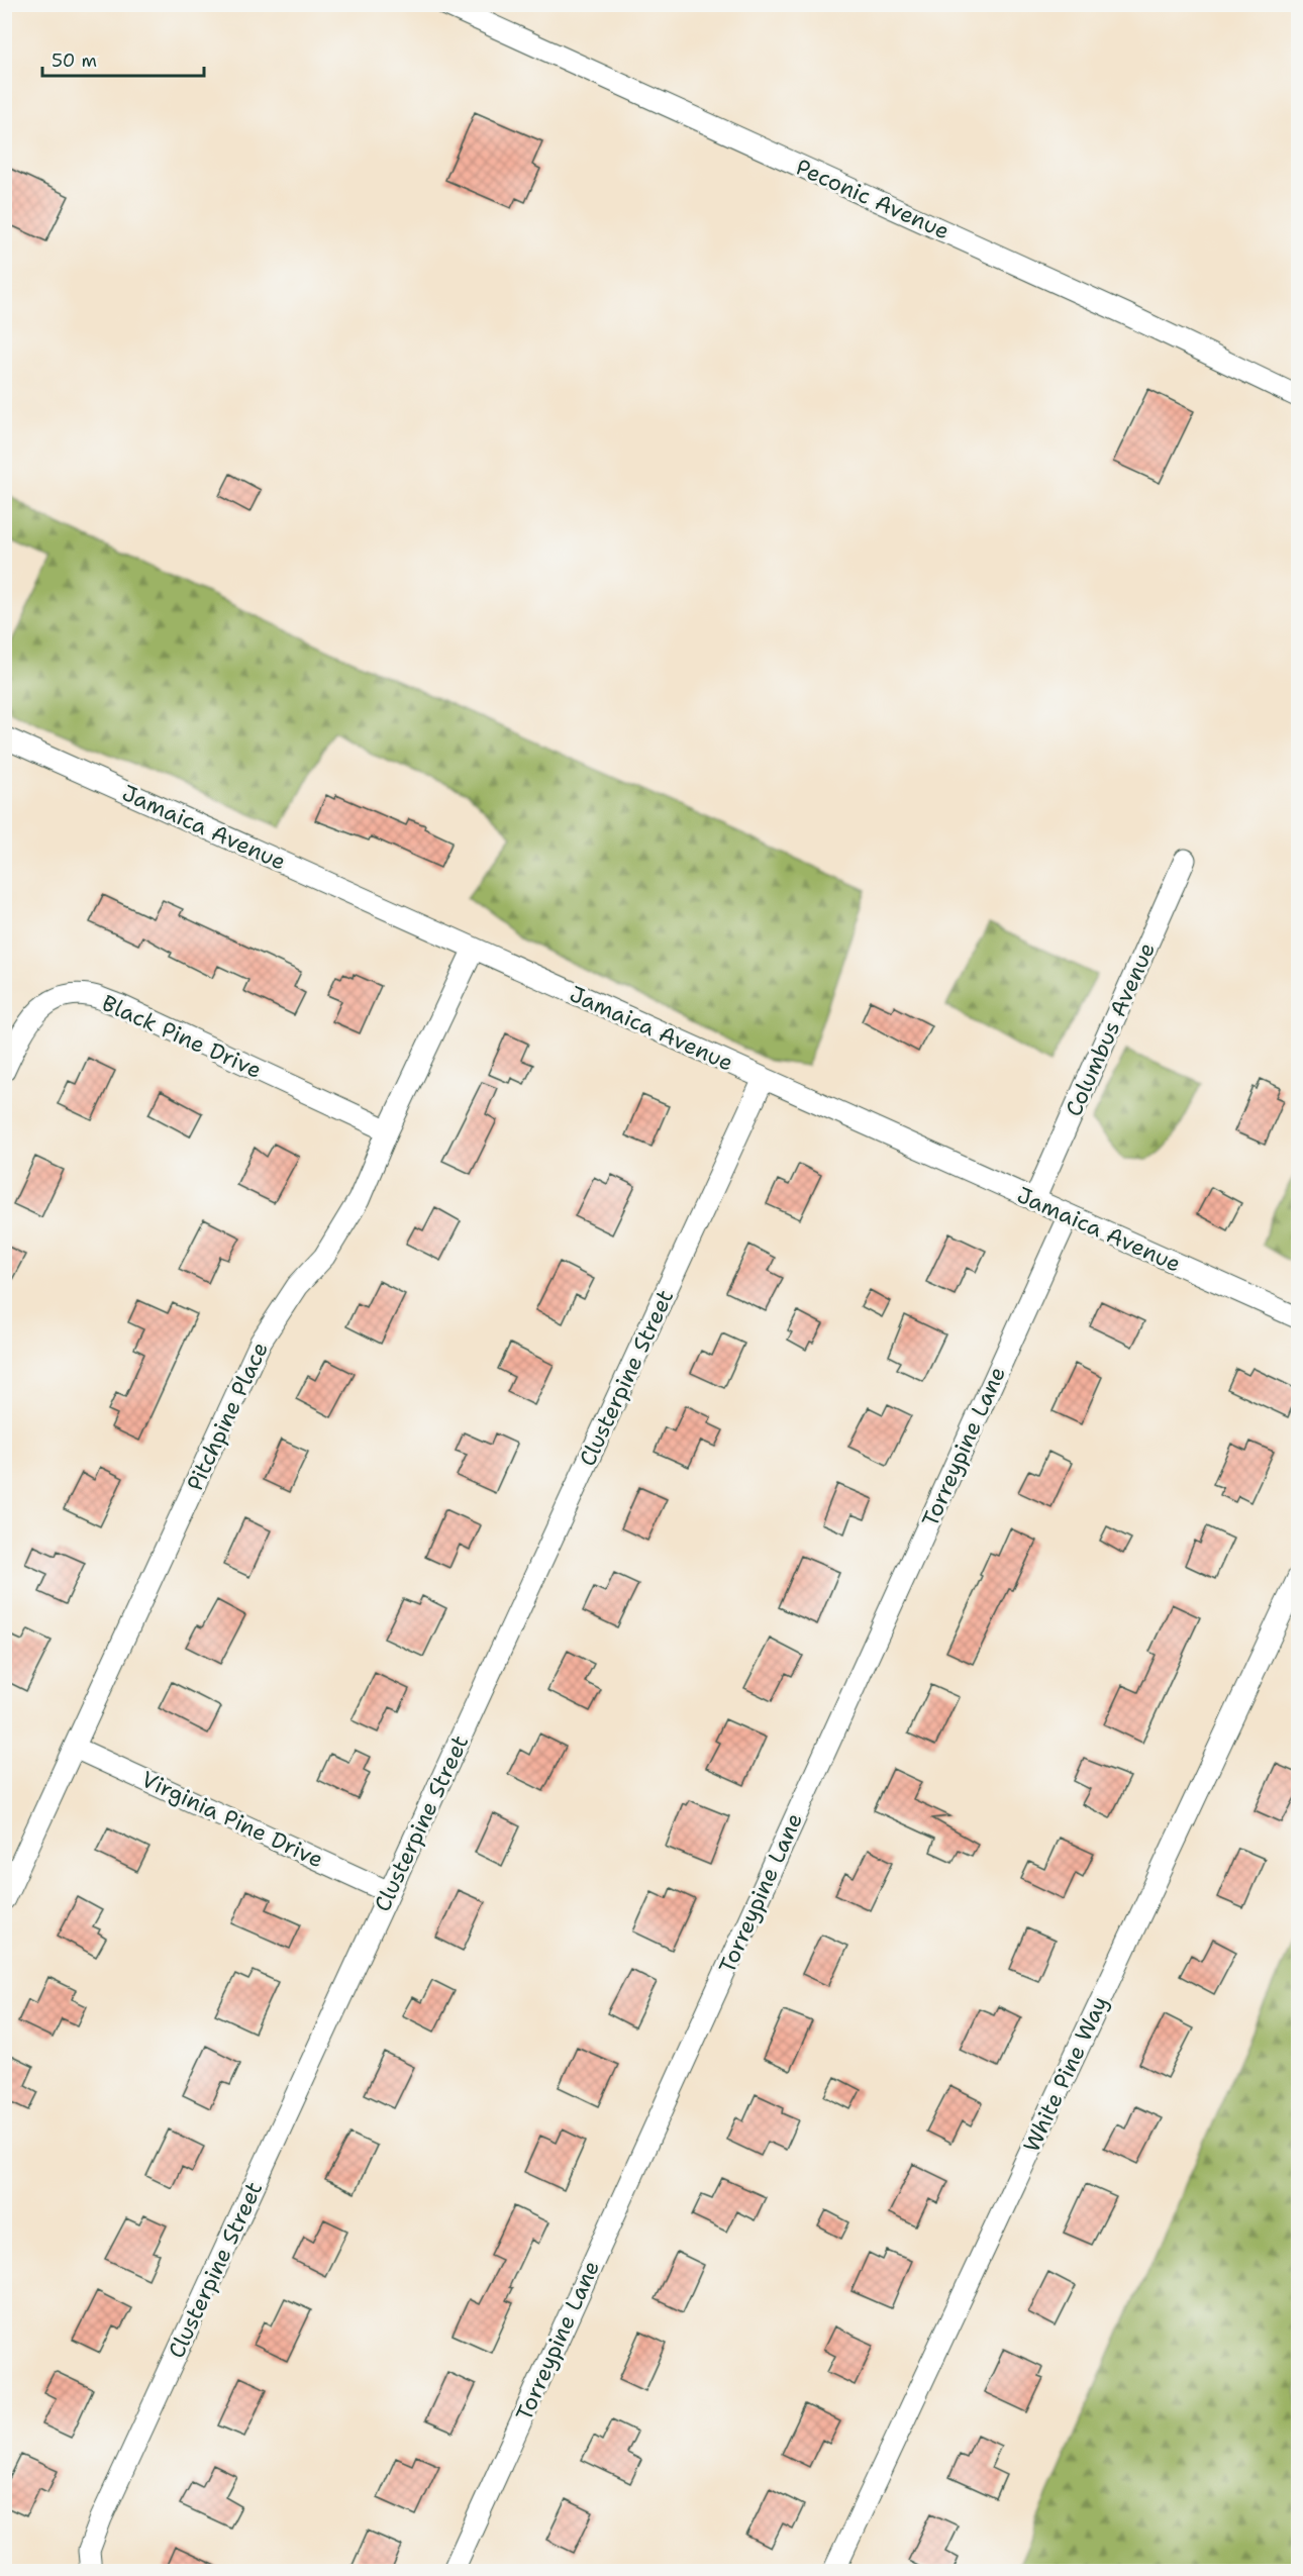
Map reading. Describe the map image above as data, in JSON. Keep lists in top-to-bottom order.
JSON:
{
  "streets": {
    "street": [
      "Peconic Avenue",
      "Jamaica Avenue",
      "Columbus Avenue",
      "Black Pine Drive",
      "Clusterpine Street",
      "Pitchpine Place",
      "Torreypine Lane",
      "Virginia Pine Drive",
      "White Pine Way"
    ]
  },
  "crossings": [
    ["Jamaica Avenue", "Columbus Avenue"],
    ["Jamaica Avenue", "Clusterpine Street"],
    ["Jamaica Avenue", "Pitchpine Place"],
    ["Jamaica Avenue", "Torreypine Lane"],
    ["Black Pine Drive", "Pitchpine Place"],
    ["Clusterpine Street", "Virginia Pine Drive"],
    ["Pitchpine Place", "Virginia Pine Drive"]
  ],
  "scale_bar": "50 m"
}
